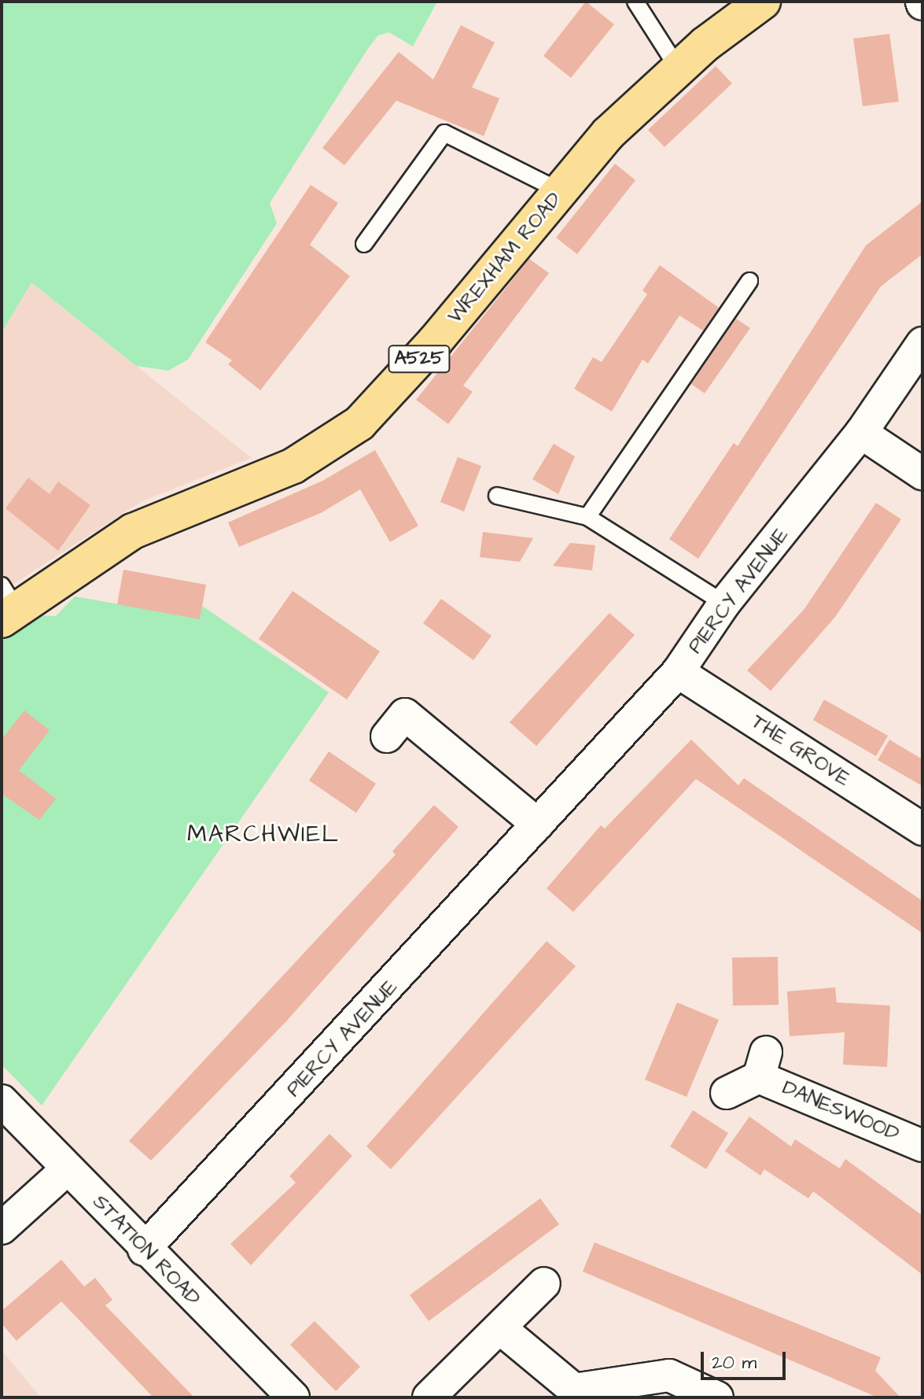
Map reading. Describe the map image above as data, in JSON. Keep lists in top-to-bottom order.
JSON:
{
  "streets": {
    "main road": ["WREXHAM ROAD", "A525"],
    "street": [
      "PIERCY AVENUE",
      "THE GROVE",
      "DANESWOOD",
      "STATION ROAD"
    ]
  },
  "crossings": [
    ["PIERCY AVENUE", "THE GROVE"],
    ["PIERCY AVENUE", "STATION ROAD"]
  ],
  "districts": ["MARCHWIEL"],
  "scale_bar": "20 m"
}
